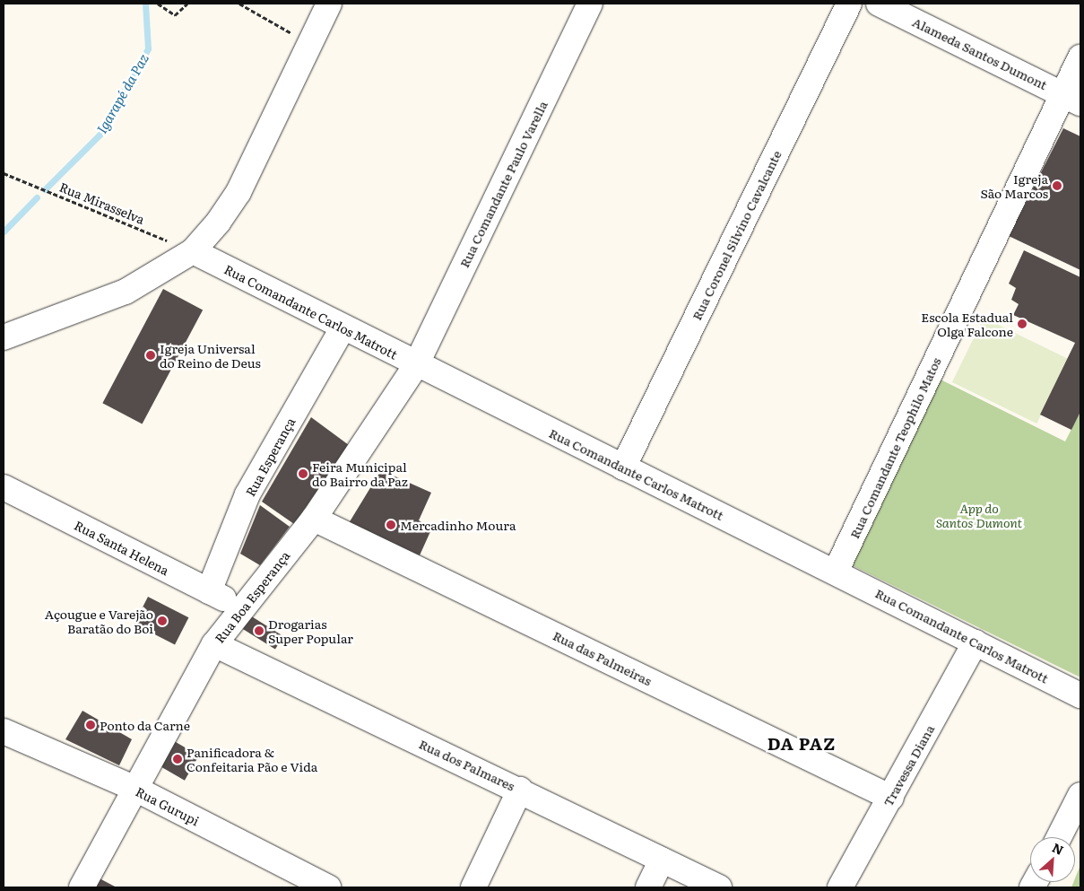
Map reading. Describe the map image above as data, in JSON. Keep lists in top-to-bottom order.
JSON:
{
  "streets": {
    "street": [
      "Alameda Santos Dumont",
      "Rua Comandante Paulo Varella",
      "Rua Coronel Silvino Cavalcante",
      "Rua Comandante Carlos Matrott",
      "Rua Comandante Teophilo Matos",
      "Rua Esperança",
      "Rua Santa Helena",
      "Rua Boa Esperança",
      "Rua das Palmeiras",
      "Rua dos Palmares",
      "Travessa Diana",
      "Rua Gurupi"
    ],
    "path": ["Rua Mirasselva"]
  },
  "crossings": [
    ["Alameda Santos Dumont", "Rua Comandante Teophilo Matos"],
    ["Rua Comandante Paulo Varella", "Rua Comandante Carlos Matrott"],
    ["Rua Comandante Paulo Varella", "Rua Boa Esperança"],
    ["Rua Mirasselva", "Rua Comandante Carlos Matrott"],
    ["Rua Coronel Silvino Cavalcante", "Rua Comandante Carlos Matrott"],
    ["Rua Comandante Carlos Matrott", "Rua Comandante Teophilo Matos"],
    ["Rua Comandante Carlos Matrott", "Rua Esperança"],
    ["Rua Comandante Carlos Matrott", "Rua Boa Esperança"],
    ["Rua Comandante Carlos Matrott", "Travessa Diana"],
    ["Rua Esperança", "Rua Santa Helena"],
    ["Rua Santa Helena", "Rua Boa Esperança"],
    ["Rua Boa Esperança", "Rua das Palmeiras"],
    ["Rua Boa Esperança", "Rua dos Palmares"],
    ["Rua Boa Esperança", "Rua Gurupi"],
    ["Rua das Palmeiras", "Travessa Diana"]
  ],
  "districts": ["DA PAZ"],
  "water": ["Igarapé da Paz"],
  "parks": ["App do Santos Dumont"],
  "places": [
    "Igreja São Marcos",
    "Escola Estadual Olga Falcone",
    "Igreja Universal do Reino de Deus",
    "Feira Municipal do Bairro da Paz",
    "Mercadinho Moura",
    "Açougue e Varejão Baratão do Boi",
    "Drogarias Super Popular",
    "Ponto da Carne",
    "Panificadora & Confeitaria Pão e Vida"
  ],
  "north": "top right"
}
